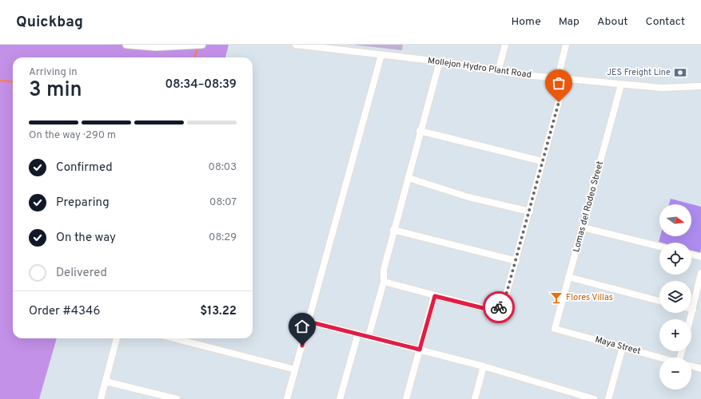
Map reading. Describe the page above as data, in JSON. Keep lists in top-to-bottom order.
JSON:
{
  "streets": {
    "street": ["Mollejon Hydro Plant Road", "Lomas del Rodeo Street", "Maya Street"]
  },
  "crossings": [
    ["Mollejon Hydro Plant Road", "Lomas del Rodeo Street"],
    ["Lomas del Rodeo Street", "Maya Street"]
  ],
  "places": {
    "bank": ["JES Freight Line"],
    "bar": ["Flores Villas"]
  },
  "north": "right",
  "page": {
    "header": "Quickbag",
    "nav": [
      "Home",
      "Map",
      "About",
      "Contact"
    ],
    "heading": ["3 min", "Arriving in", "08:34–08:39"],
    "panel": ["Order #4346", "$13.22"],
    "bar": "On the way · 290 m",
    "list": [
      ["Confirmed", "08:03"],
      ["Preparing", "08:07"],
      ["On the way", "08:29"],
      "Delivered"
    ],
    "map_buttons": ["+", "−"]
  }
}
